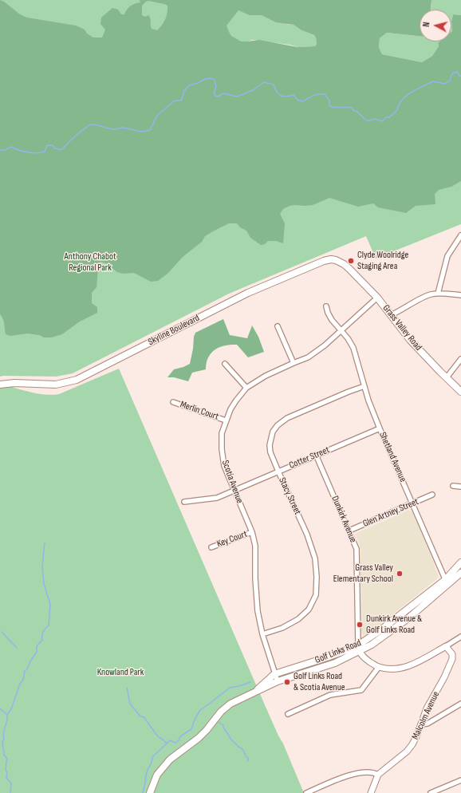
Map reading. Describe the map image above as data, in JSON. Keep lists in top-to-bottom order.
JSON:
{
  "streets": {
    "main road": ["Grass Valley Road", "Skyline Boulevard", "Golf Links Road"],
    "street": [
      "Merlin Court",
      "Shetland Avenue",
      "Cotter Street",
      "Scotia Avenue",
      "Stacy Street",
      "Glen Artney Street",
      "Dunkirk Avenue",
      "Key Court",
      "Malcolm Avenue"
    ]
  },
  "crossings": [
    ["Grass Valley Road", "Skyline Boulevard"],
    ["Grass Valley Road", "Scotia Avenue"],
    ["Merlin Court", "Scotia Avenue"],
    ["Shetland Avenue", "Cotter Street"],
    ["Shetland Avenue", "Scotia Avenue"],
    ["Shetland Avenue", "Stacy Street"],
    ["Shetland Avenue", "Glen Artney Street"],
    ["Shetland Avenue", "Golf Links Road"],
    ["Cotter Street", "Scotia Avenue"],
    ["Cotter Street", "Stacy Street"],
    ["Cotter Street", "Dunkirk Avenue"],
    ["Scotia Avenue", "Stacy Street"],
    ["Scotia Avenue", "Key Court"],
    ["Scotia Avenue", "Golf Links Road"],
    ["Glen Artney Street", "Dunkirk Avenue"],
    ["Dunkirk Avenue", "Golf Links Road"]
  ],
  "parks": ["Anthony Chabot Regional Park", "Knowland Park"],
  "places": [
    "Clyde Woolridge Staging Area",
    "Grass Valley Elementary School",
    "Dunkirk Avenue & Golf Links Road",
    "Golf Links Road & Scotia Avenue"
  ],
  "north": "left"
}
